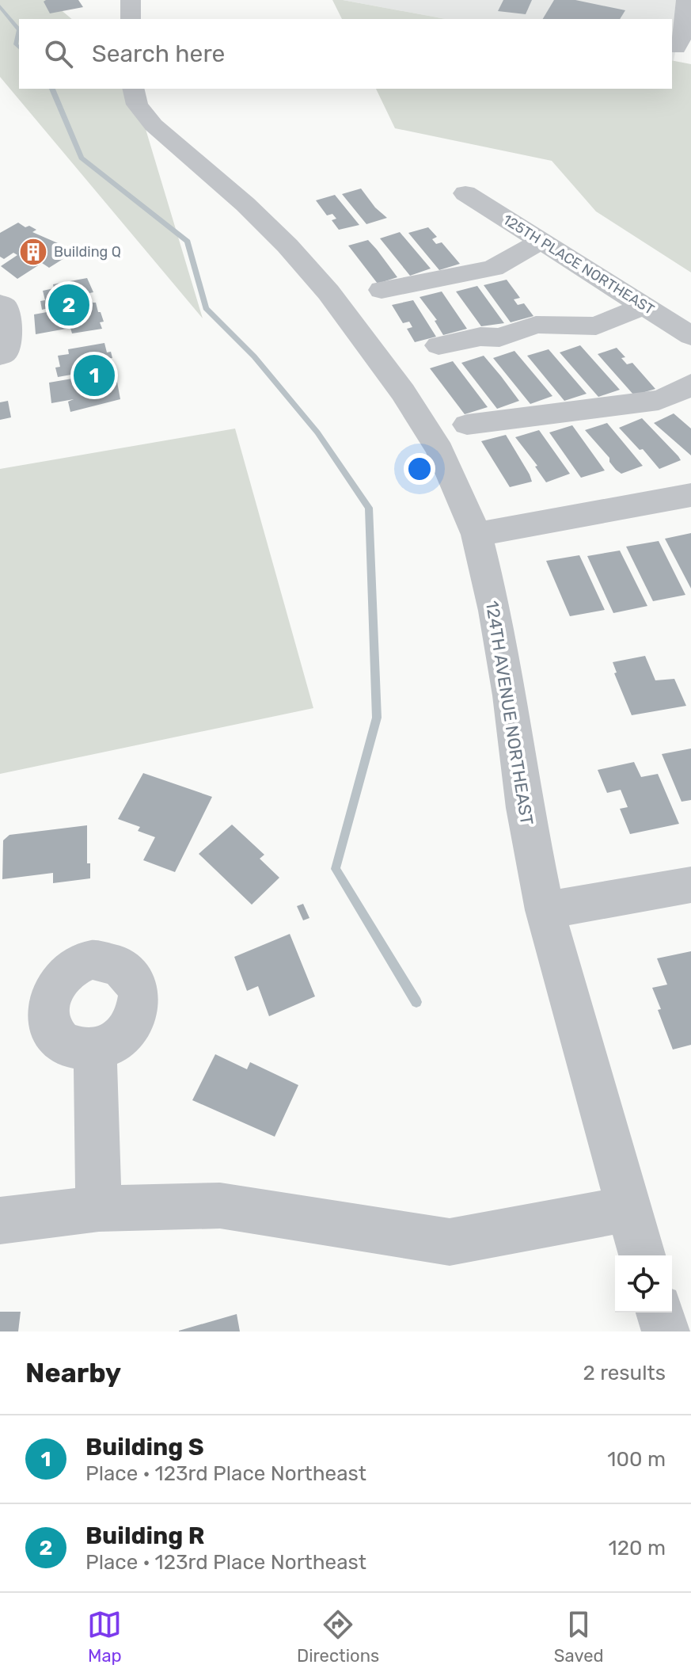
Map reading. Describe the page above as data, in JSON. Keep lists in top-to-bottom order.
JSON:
{
  "streets": {
    "street": ["125TH PLACE NORTHEAST", "124TH AVENUE NORTHEAST"]
  },
  "places": {
    "building": ["Building Q"]
  },
  "page": {
    "search": "Search here",
    "pins": ["2", "1"],
    "heading": ["Nearby", "2 results"],
    "list": [
      {
        "mark": "1",
        "name": "Building S",
        "note": "Place · 123rd Place Northeast",
        "value": "100 m"
      },
      {
        "mark": "2",
        "name": "Building R",
        "note": "Place · 123rd Place Northeast",
        "value": "120 m"
      }
    ],
    "nav": ["Map", "Directions", "Saved"]
  }
}
